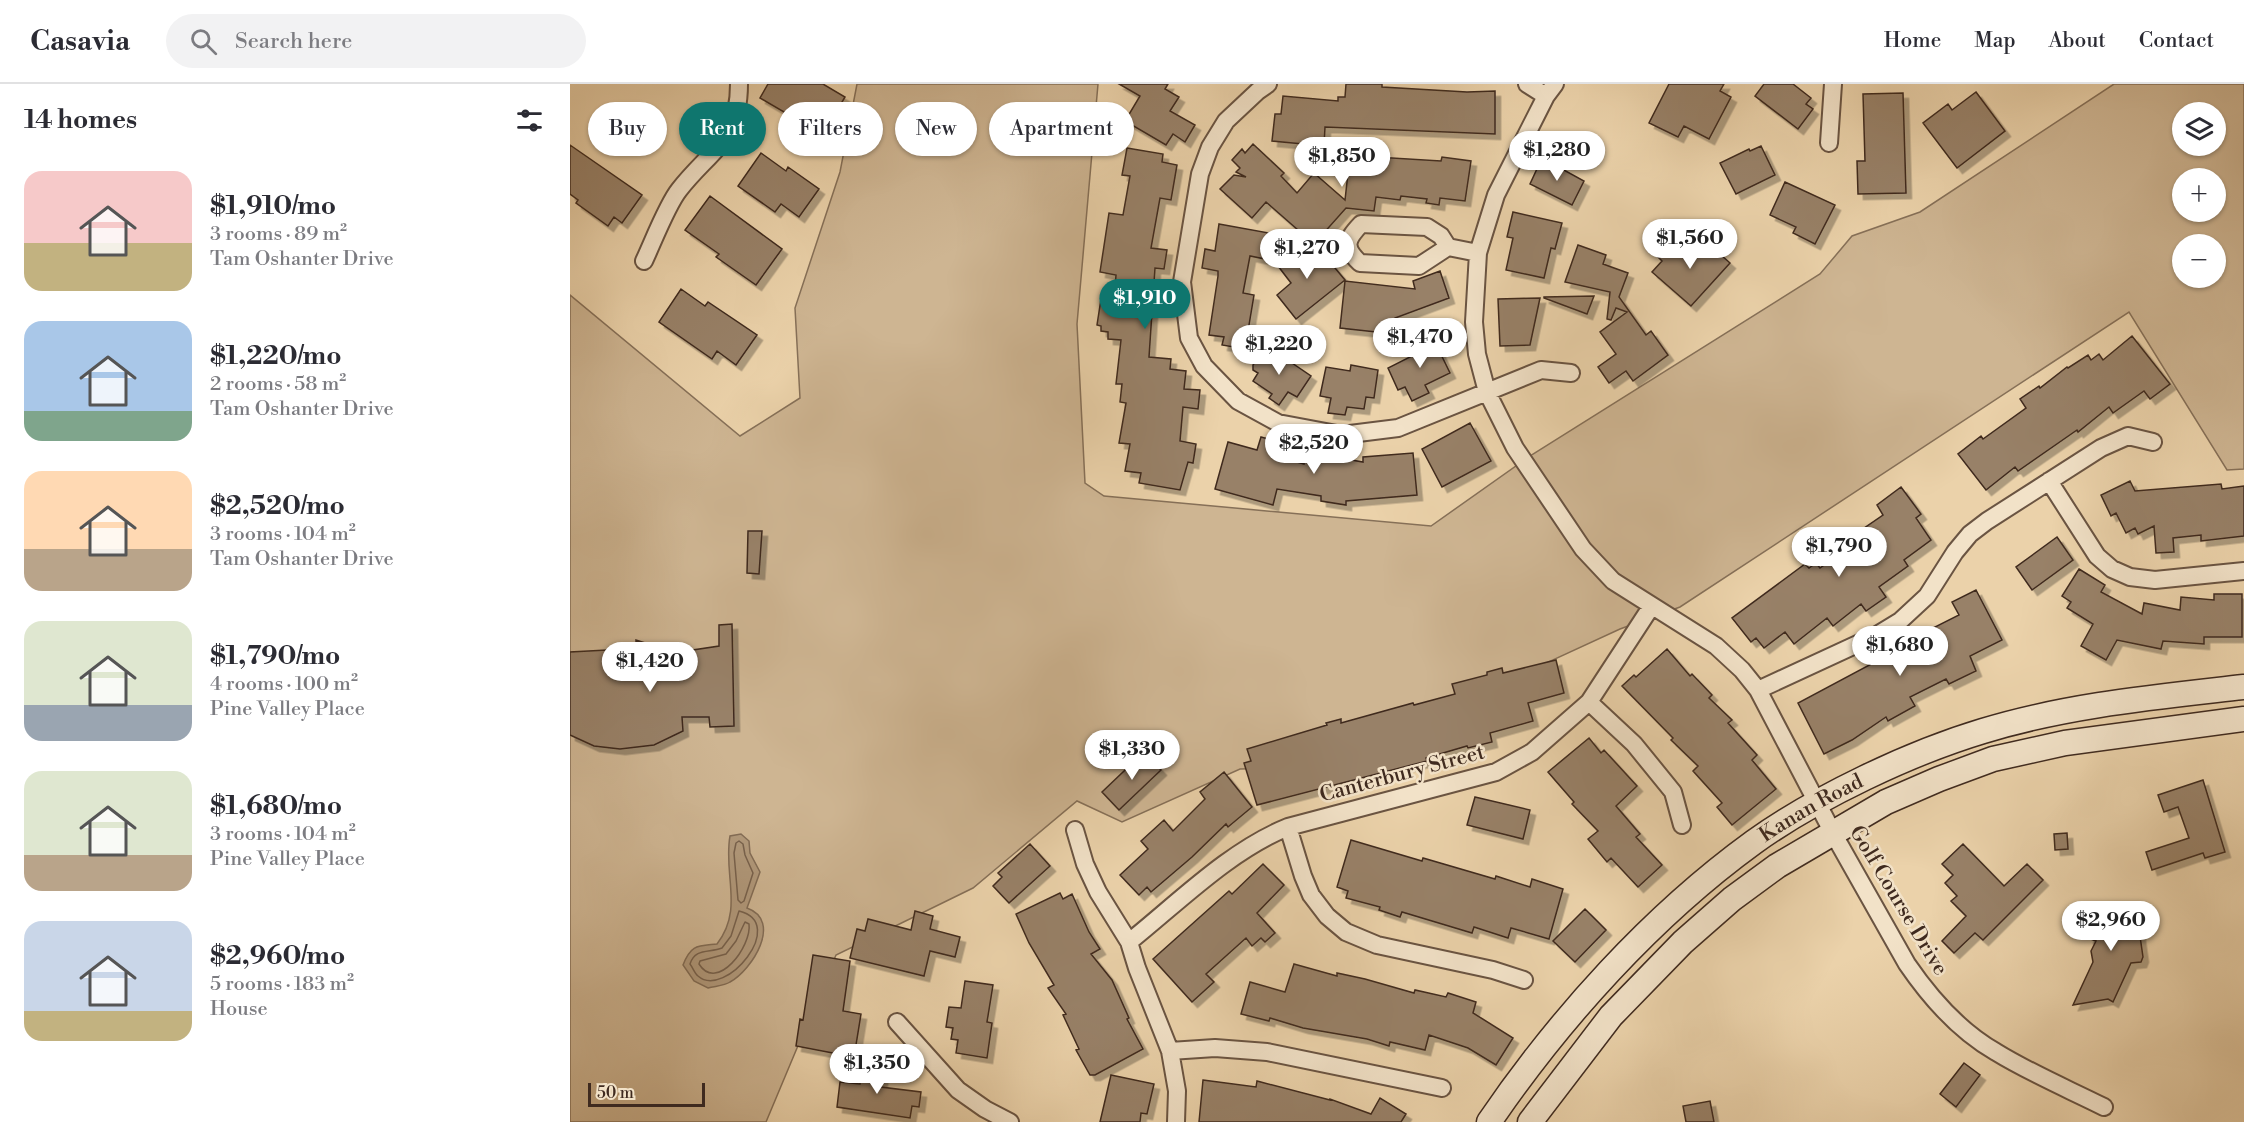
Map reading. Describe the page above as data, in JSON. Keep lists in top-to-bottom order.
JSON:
{
  "streets": {
    "main road": ["Kanan Road"],
    "street": ["Canterbury Street", "Golf Course Drive"]
  },
  "crossings": [
    ["Canterbury Street", "Golf Course Drive"],
    ["Kanan Road", "Golf Course Drive"]
  ],
  "scale_bar": "50 m",
  "page": {
    "header": "Casavia",
    "search": "Search here",
    "nav": [
      "Home",
      "Map",
      "About",
      "Contact"
    ],
    "heading": "14 homes",
    "map_buttons": ["+", "−"],
    "chip": [
      "Buy",
      "Rent",
      "Filters",
      "New",
      "Apartment"
    ],
    "price": [
      "$1,280",
      "$1,850",
      "$1,560",
      "$1,270",
      "$1,910",
      "$1,470",
      "$1,220",
      "$2,520",
      "$1,790",
      "$1,680",
      "$1,420",
      "$1,330",
      "$2,960",
      "$1,350"
    ],
    "list": [
      {
        "name": "$1,910/mo",
        "note": "3 rooms · 89 m² · Tam Oshanter Drive"
      },
      {
        "name": "$1,220/mo",
        "note": "2 rooms · 58 m² · Tam Oshanter Drive"
      },
      {
        "name": "$2,520/mo",
        "note": "3 rooms · 104 m² · Tam Oshanter Drive"
      },
      {
        "name": "$1,790/mo",
        "note": "4 rooms · 100 m² · Pine Valley Place"
      },
      {
        "name": "$1,680/mo",
        "note": "3 rooms · 104 m² · Pine Valley Place"
      },
      {
        "name": "$2,960/mo",
        "note": "5 rooms · 183 m² · House"
      }
    ],
    "scale": "50 m"
  }
}
